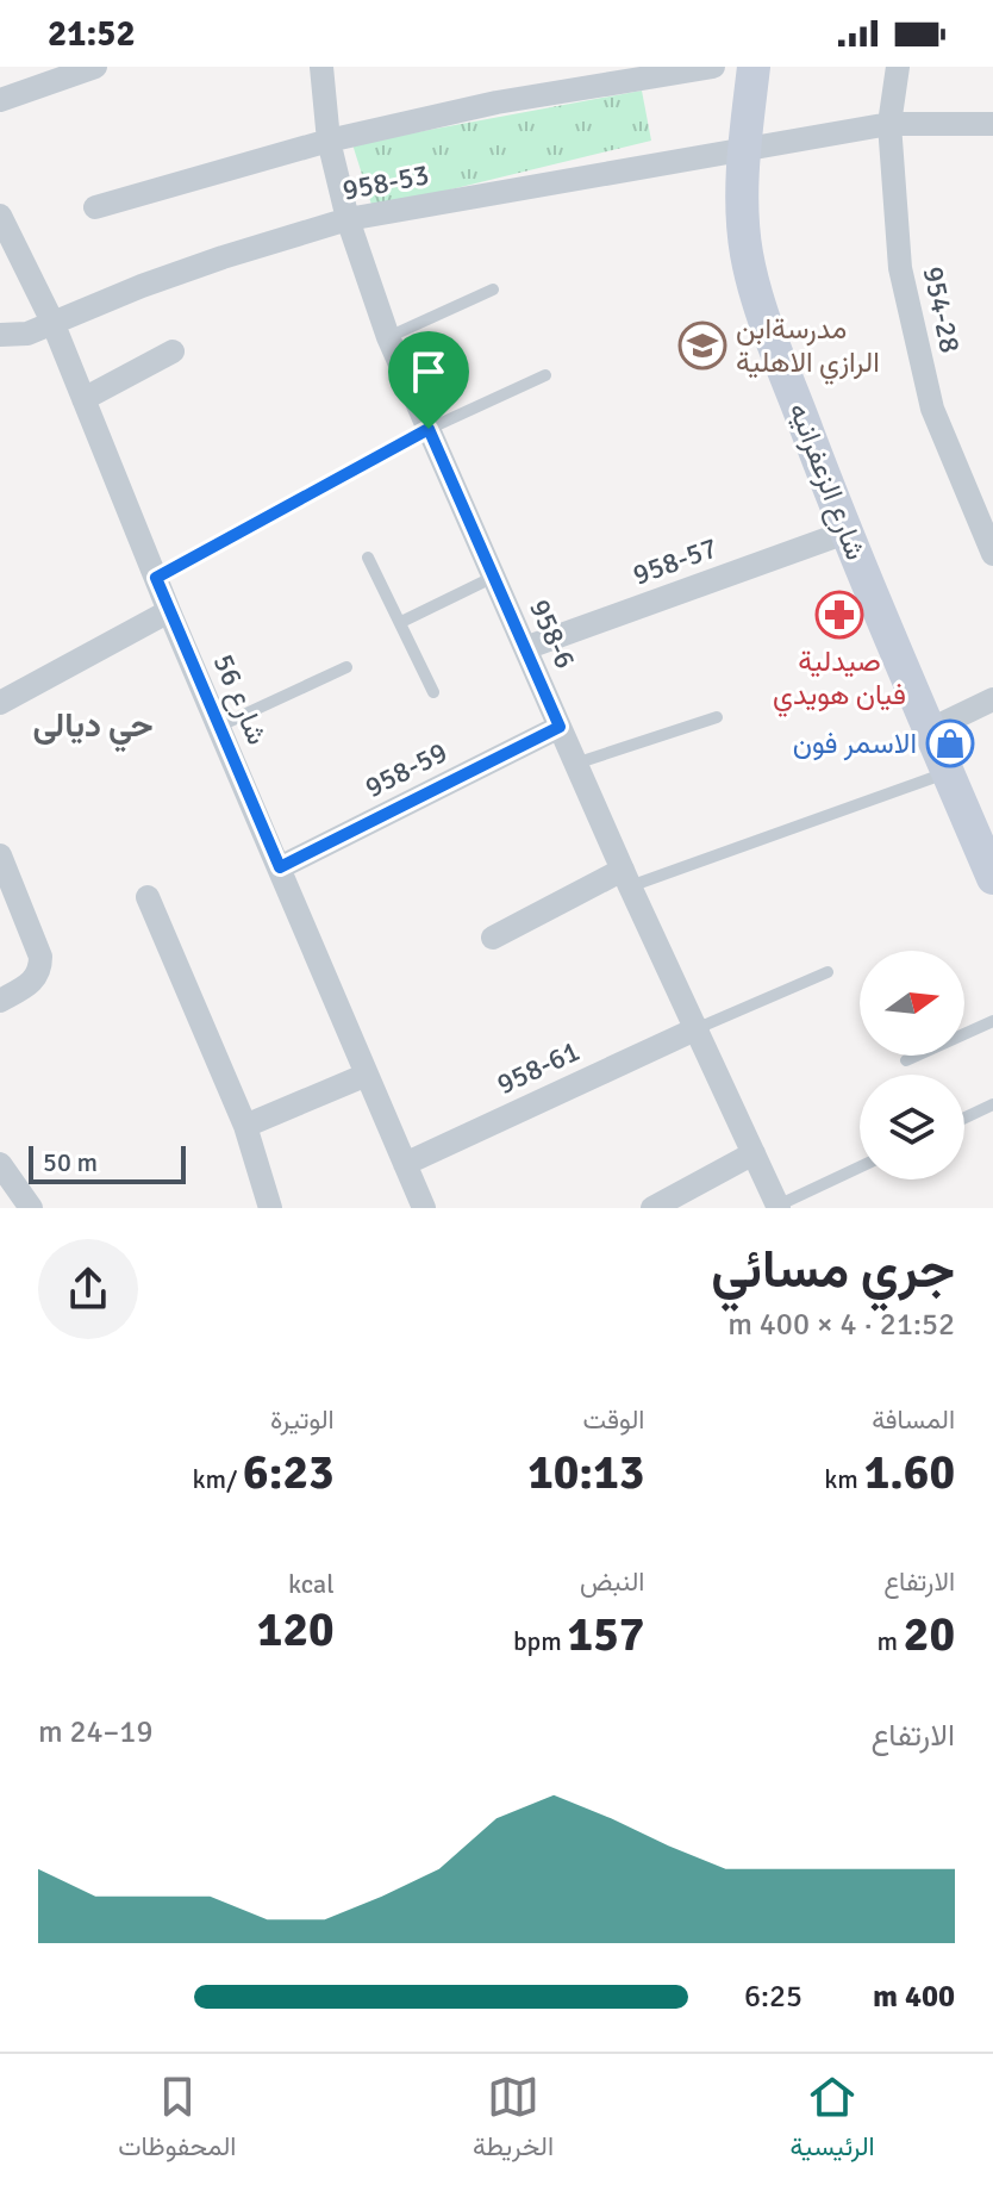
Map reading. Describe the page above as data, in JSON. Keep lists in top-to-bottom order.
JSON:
{
  "streets": {
    "street": [
      "958-53",
      "954-28",
      "شارع الزعفرانيه",
      "958-57",
      "958-6",
      "شارع 56",
      "958-59",
      "958-61"
    ]
  },
  "crossings": [
    ["958-53", "954-28"],
    ["958-53", "شارع الزعفرانيه"],
    ["958-53", "958-6"],
    ["958-53", "شارع 56"],
    ["شارع الزعفرانيه", "958-57"],
    ["958-57", "958-6"],
    ["958-6", "958-59"],
    ["958-6", "958-61"],
    ["شارع 56", "958-59"],
    ["شارع 56", "958-61"]
  ],
  "districts": ["حي ديالى"],
  "places": {
    "school or university": ["مدرسةابن الرازي الاهلية"],
    "pharmacy": ["صيدلية فيان هويدي"],
    "shop": ["الاسمر فون"]
  },
  "scale_bar": "50 m",
  "north": "right",
  "page": {
    "status": "21:52",
    "scale": "50 m",
    "heading": ["جري مسائي", "21:52 · 4 × 400 m"],
    "stats": [
      ["المسافة", "1.60 km"],
      ["الوقت", "10:13"],
      ["الوتيرة", "6:23 /km"],
      ["الارتفاع", "20 m"],
      ["النبض", "157 bpm"],
      ["kcal", "120"]
    ],
    "chart": ["الارتفاع", "19–24 m"],
    "list": [
      {
        "name": "400 m",
        "note": "6:25"
      }
    ],
    "tabs": ["الرئيسية", "الخريطة", "المحفوظات"]
  }
}
